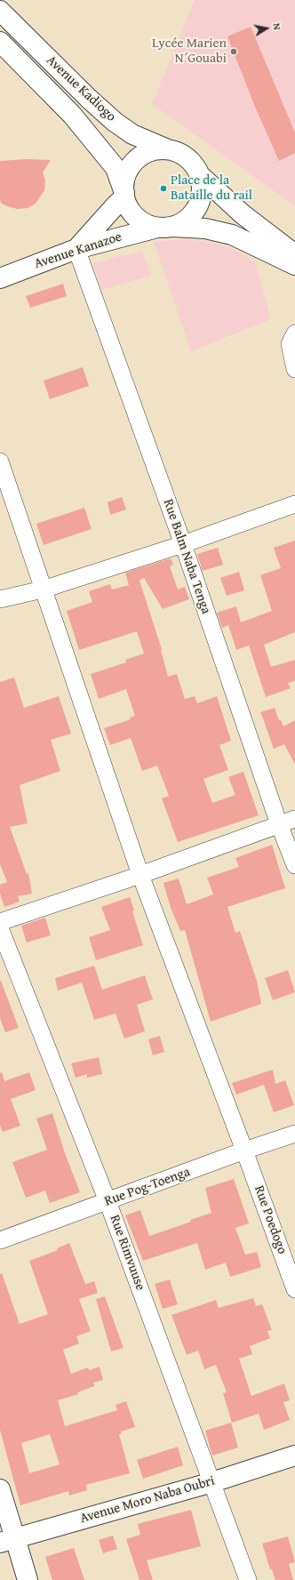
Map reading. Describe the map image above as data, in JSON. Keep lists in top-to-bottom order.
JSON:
{
  "streets": {
    "main road": ["Avenue Kadiogo", "Avenue Kanazoe", "Avenue Moro Naba Oubri"],
    "street": [
      "Rue Balm Naba Tenga",
      "Rue Pog-Toenga",
      "Rue Poedogo",
      "Rue Rimvuuse"
    ]
  },
  "crossings": [
    ["Avenue Kadiogo", "Avenue Kanazoe"],
    ["Avenue Kanazoe", "Rue Balm Naba Tenga"],
    ["Rue Pog-Toenga", "Rue Poedogo"],
    ["Rue Pog-Toenga", "Rue Rimvuuse"],
    ["Rue Rimvuuse", "Avenue Moro Naba Oubri"]
  ],
  "places": ["Lycée Marien N´Gouabi", "Place de la Bataille du rail"],
  "north": "right"
}
